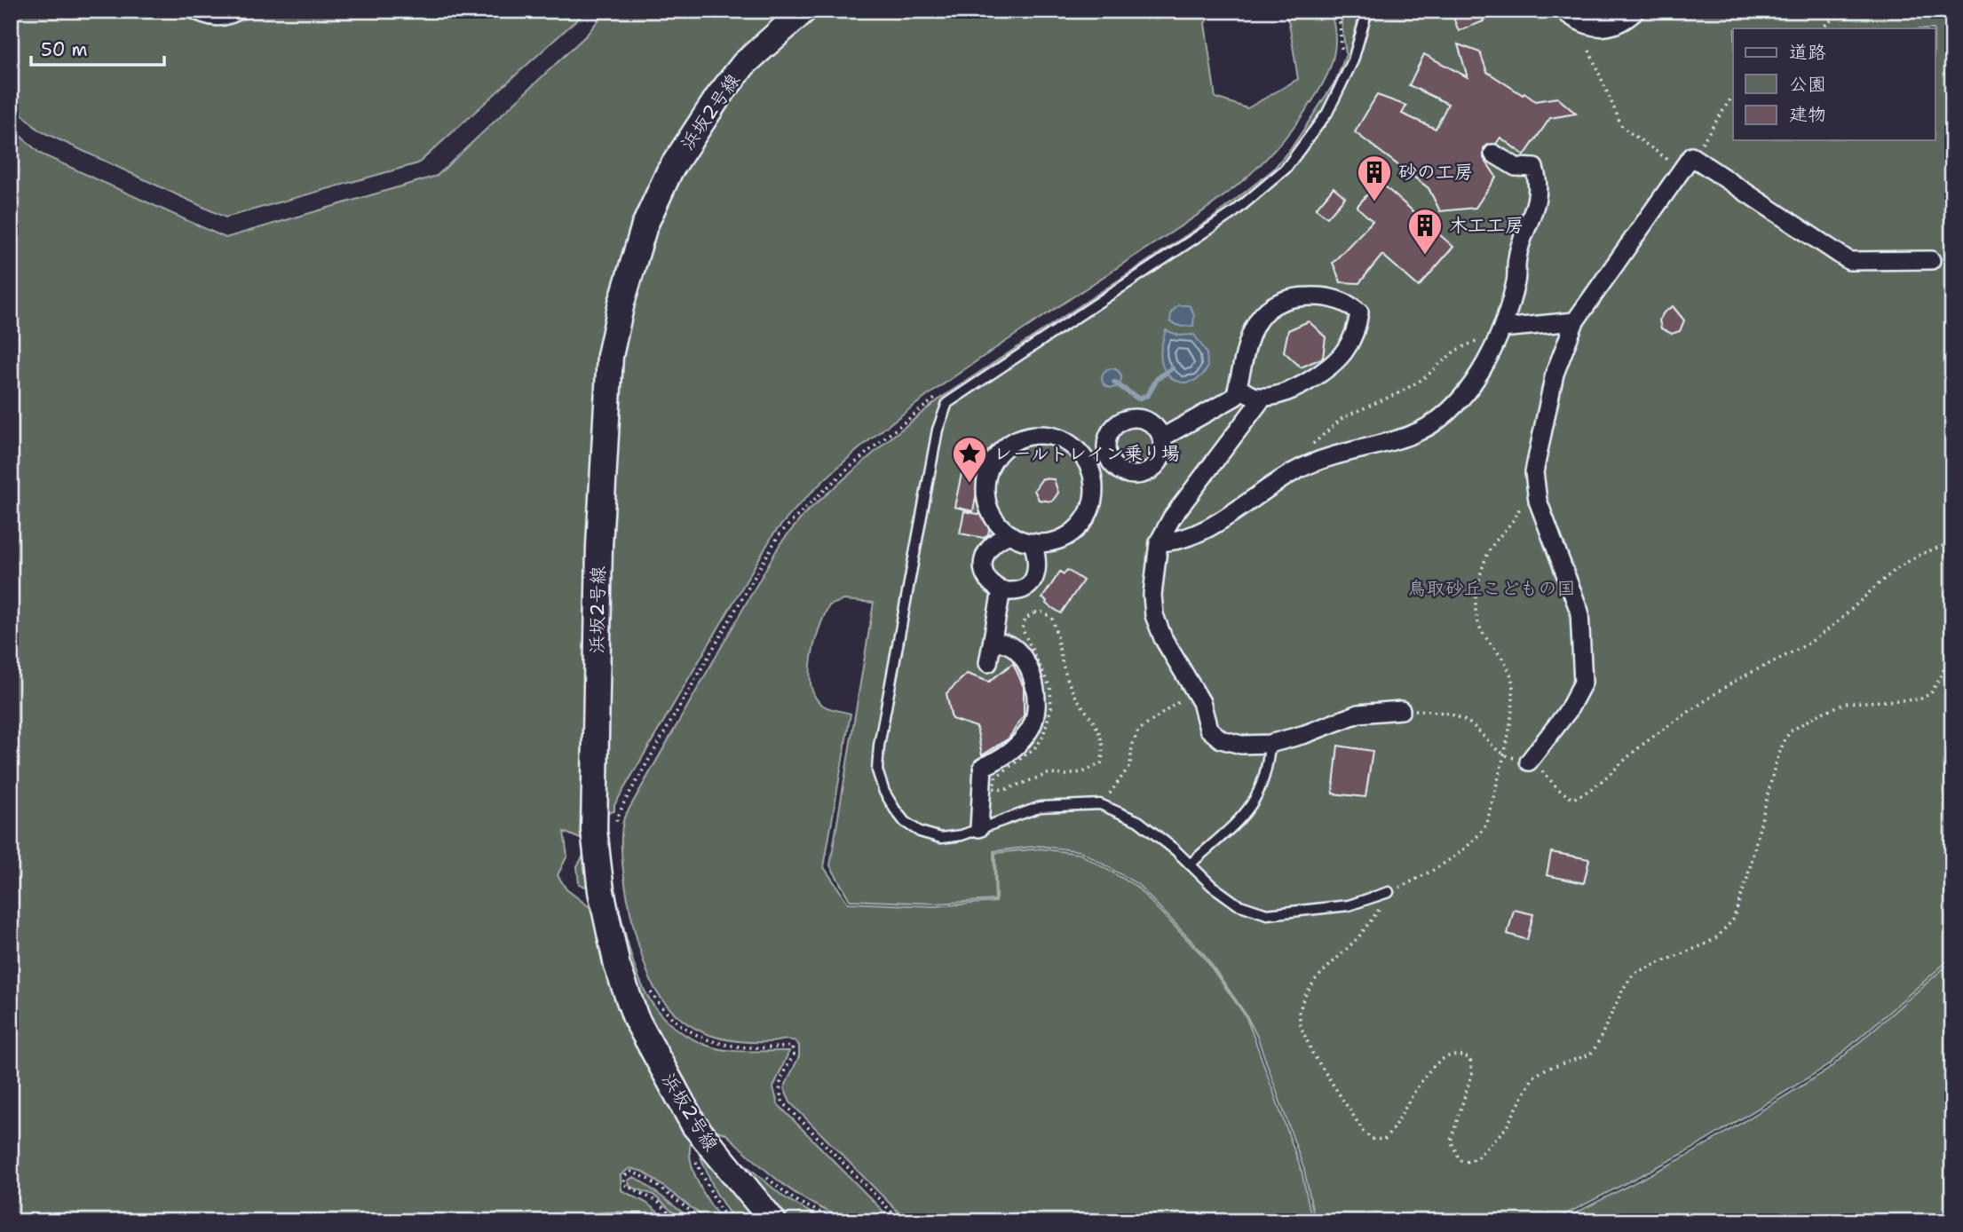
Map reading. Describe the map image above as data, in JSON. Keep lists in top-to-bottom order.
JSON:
{
  "streets": {
    "street": ["浜坂2号線"]
  },
  "parks": ["鳥取砂丘こどもの国"],
  "places": {
    "building": ["砂の工房", "木工工房"],
    "place": ["レールトレイン乗り場"]
  },
  "legend": ["道路", "公園", "建物"],
  "scale_bar": "50 m"
}
